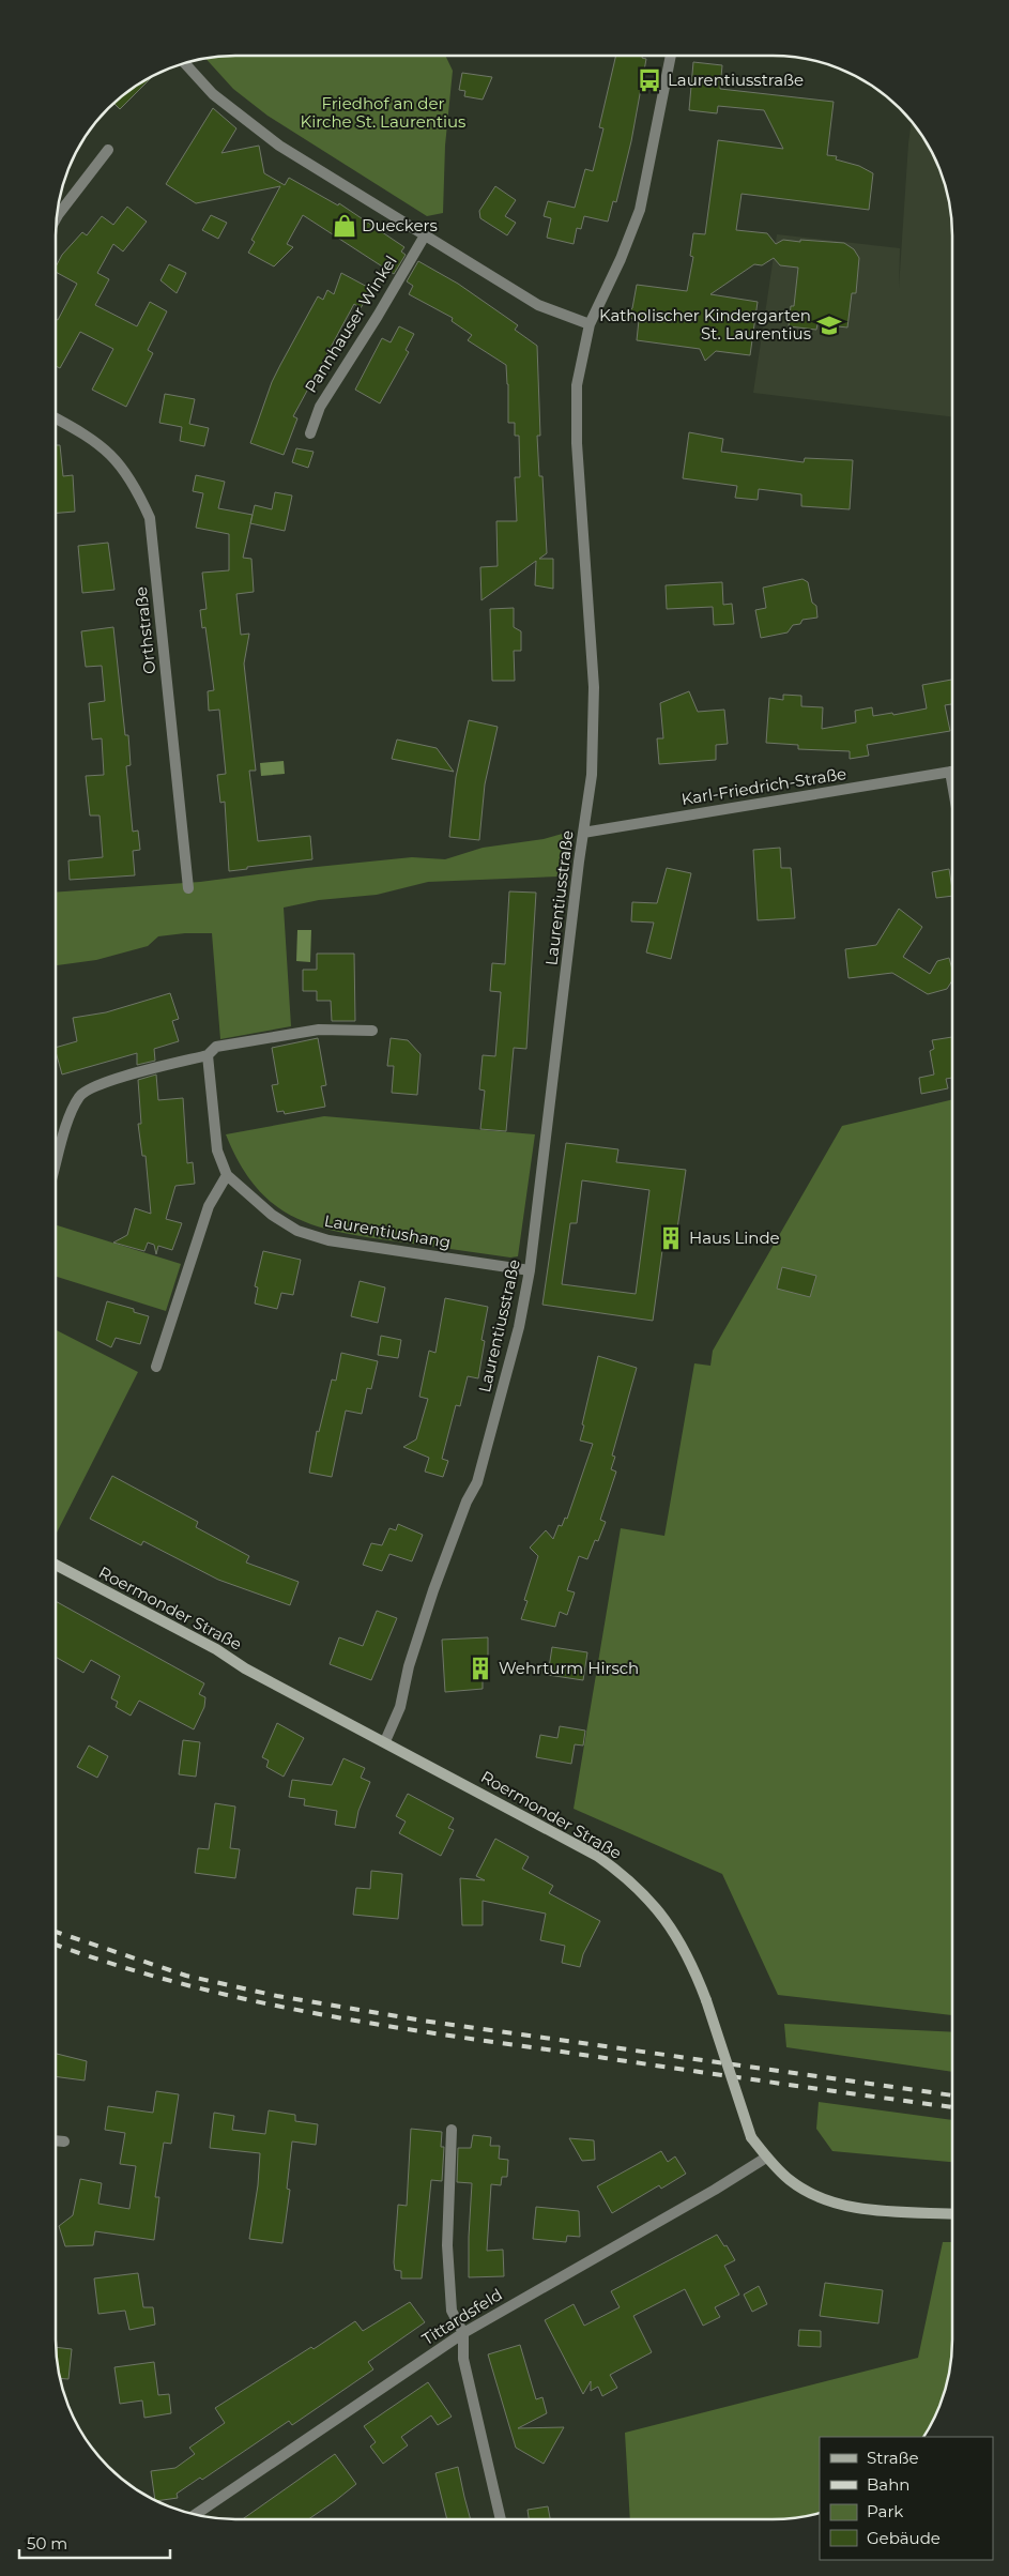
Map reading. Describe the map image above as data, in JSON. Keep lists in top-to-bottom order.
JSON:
{
  "streets": {
    "main road": ["Roermonder Straße"],
    "street": [
      "Pannhauser Winkel",
      "Orthstraße",
      "Karl-Friedrich-Straße",
      "Laurentiusstraße",
      "Laurentiushang",
      "Tittardsfeld"
    ]
  },
  "crossings": [
    ["Karl-Friedrich-Straße", "Laurentiusstraße"],
    ["Laurentiusstraße", "Laurentiushang"],
    ["Laurentiusstraße", "Roermonder Straße"],
    ["Roermonder Straße", "Tittardsfeld"]
  ],
  "parks": ["Friedhof an der Kirche St. Laurentius"],
  "places": {
    "bus stop": ["Laurentiusstraße"],
    "shop": ["Dueckers"],
    "school or university": ["Katholischer Kindergarten St. Laurentius"],
    "building": ["Haus Linde", "Wehrturm Hirsch"]
  },
  "legend": [
    "Straße",
    "Bahn",
    "Park",
    "Gebäude"
  ],
  "scale_bar": "50 m"
}
